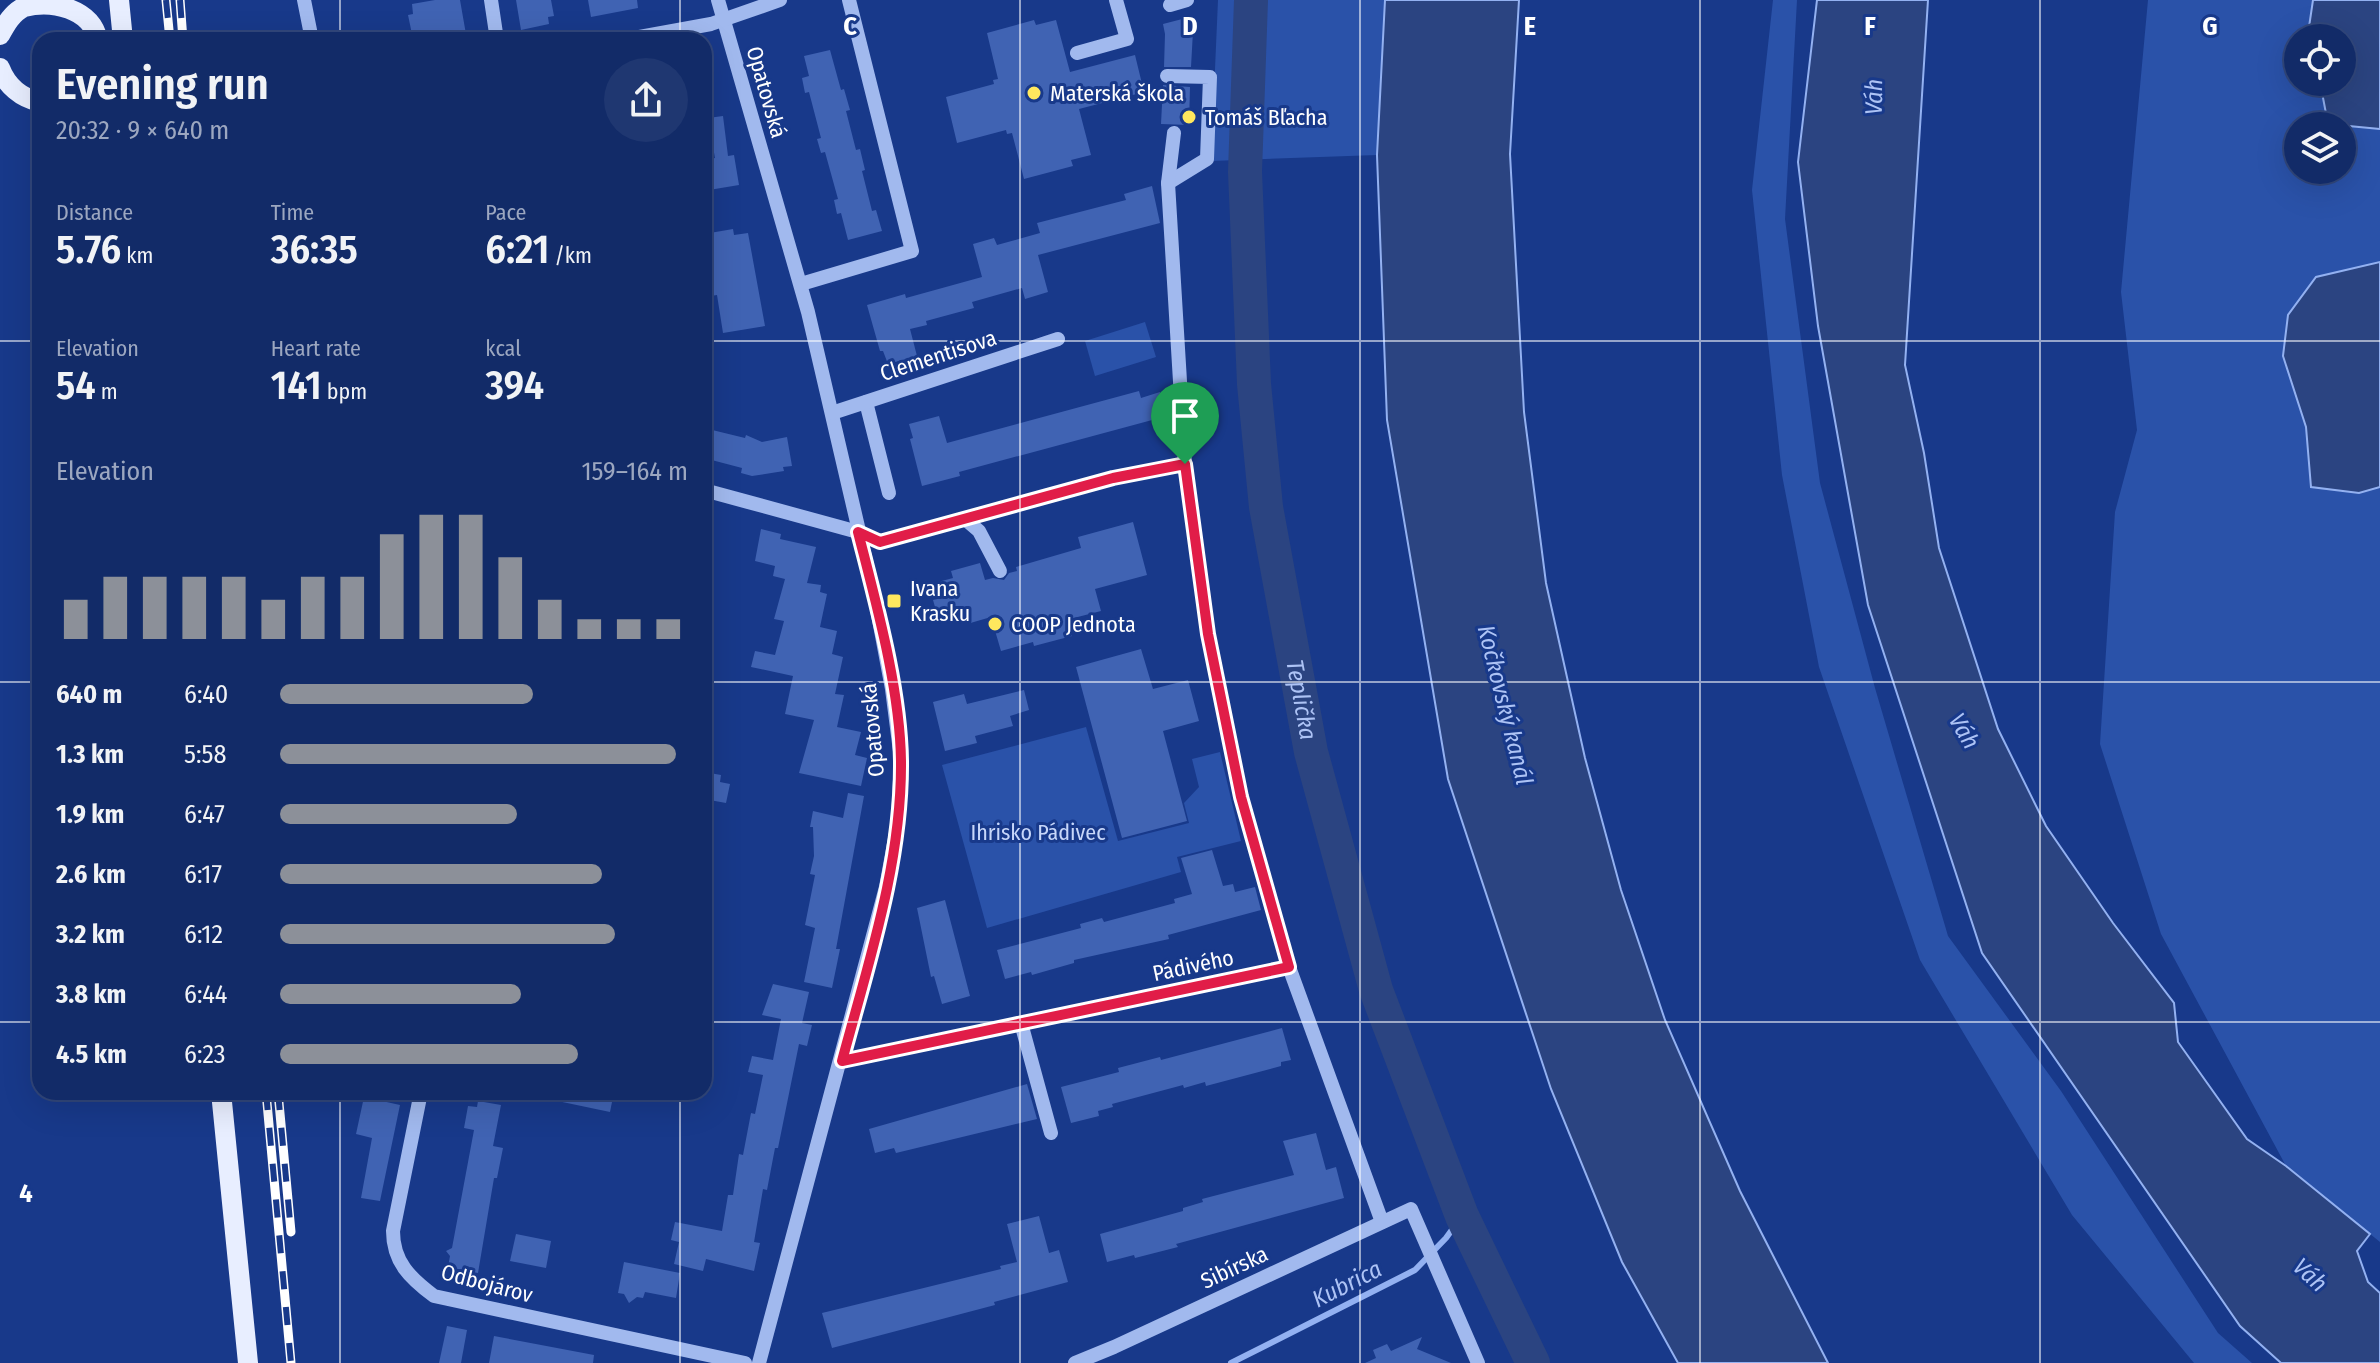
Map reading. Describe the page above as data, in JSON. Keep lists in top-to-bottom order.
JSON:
{
  "streets": {
    "street": [
      "Opatovská",
      "Clementisova",
      "Pádivého",
      "Sibírska",
      "Odbojárov"
    ]
  },
  "crossings": [
    ["Opatovská", "Clementisova"],
    ["Opatovská", "Pádivého"]
  ],
  "water": [
    "Váh",
    "Teplička",
    "Kočkovský kanál",
    "Kubrica"
  ],
  "parks": ["Ihrisko Pádivec"],
  "places": {
    "other": ["Materská škola", "Tomáš Bľacha", "COOP Jednota"],
    "transit": ["Ivana Krasku"]
  },
  "page": {
    "heading": ["Evening run", "20:32 · 9 × 640 m"],
    "stats": [
      ["Distance", "5.76 km"],
      ["Time", "36:35"],
      ["Pace", "6:21 /km"],
      ["Elevation", "54 m"],
      ["Heart rate", "141 bpm"],
      ["kcal", "394"]
    ],
    "chart": ["Elevation", "159–164 m"],
    "list": [
      {
        "name": "640 m",
        "note": "6:40"
      },
      {
        "name": "1.3 km",
        "note": "5:58"
      },
      {
        "name": "1.9 km",
        "note": "6:47"
      },
      {
        "name": "2.6 km",
        "note": "6:17"
      },
      {
        "name": "3.2 km",
        "note": "6:12"
      },
      {
        "name": "3.8 km",
        "note": "6:44"
      },
      {
        "name": "4.5 km",
        "note": "6:23"
      }
    ]
  },
  "grid": {
    "columns": [
      "C",
      "D",
      "E",
      "F",
      "G"
    ],
    "rows": ["4"]
  }
}
